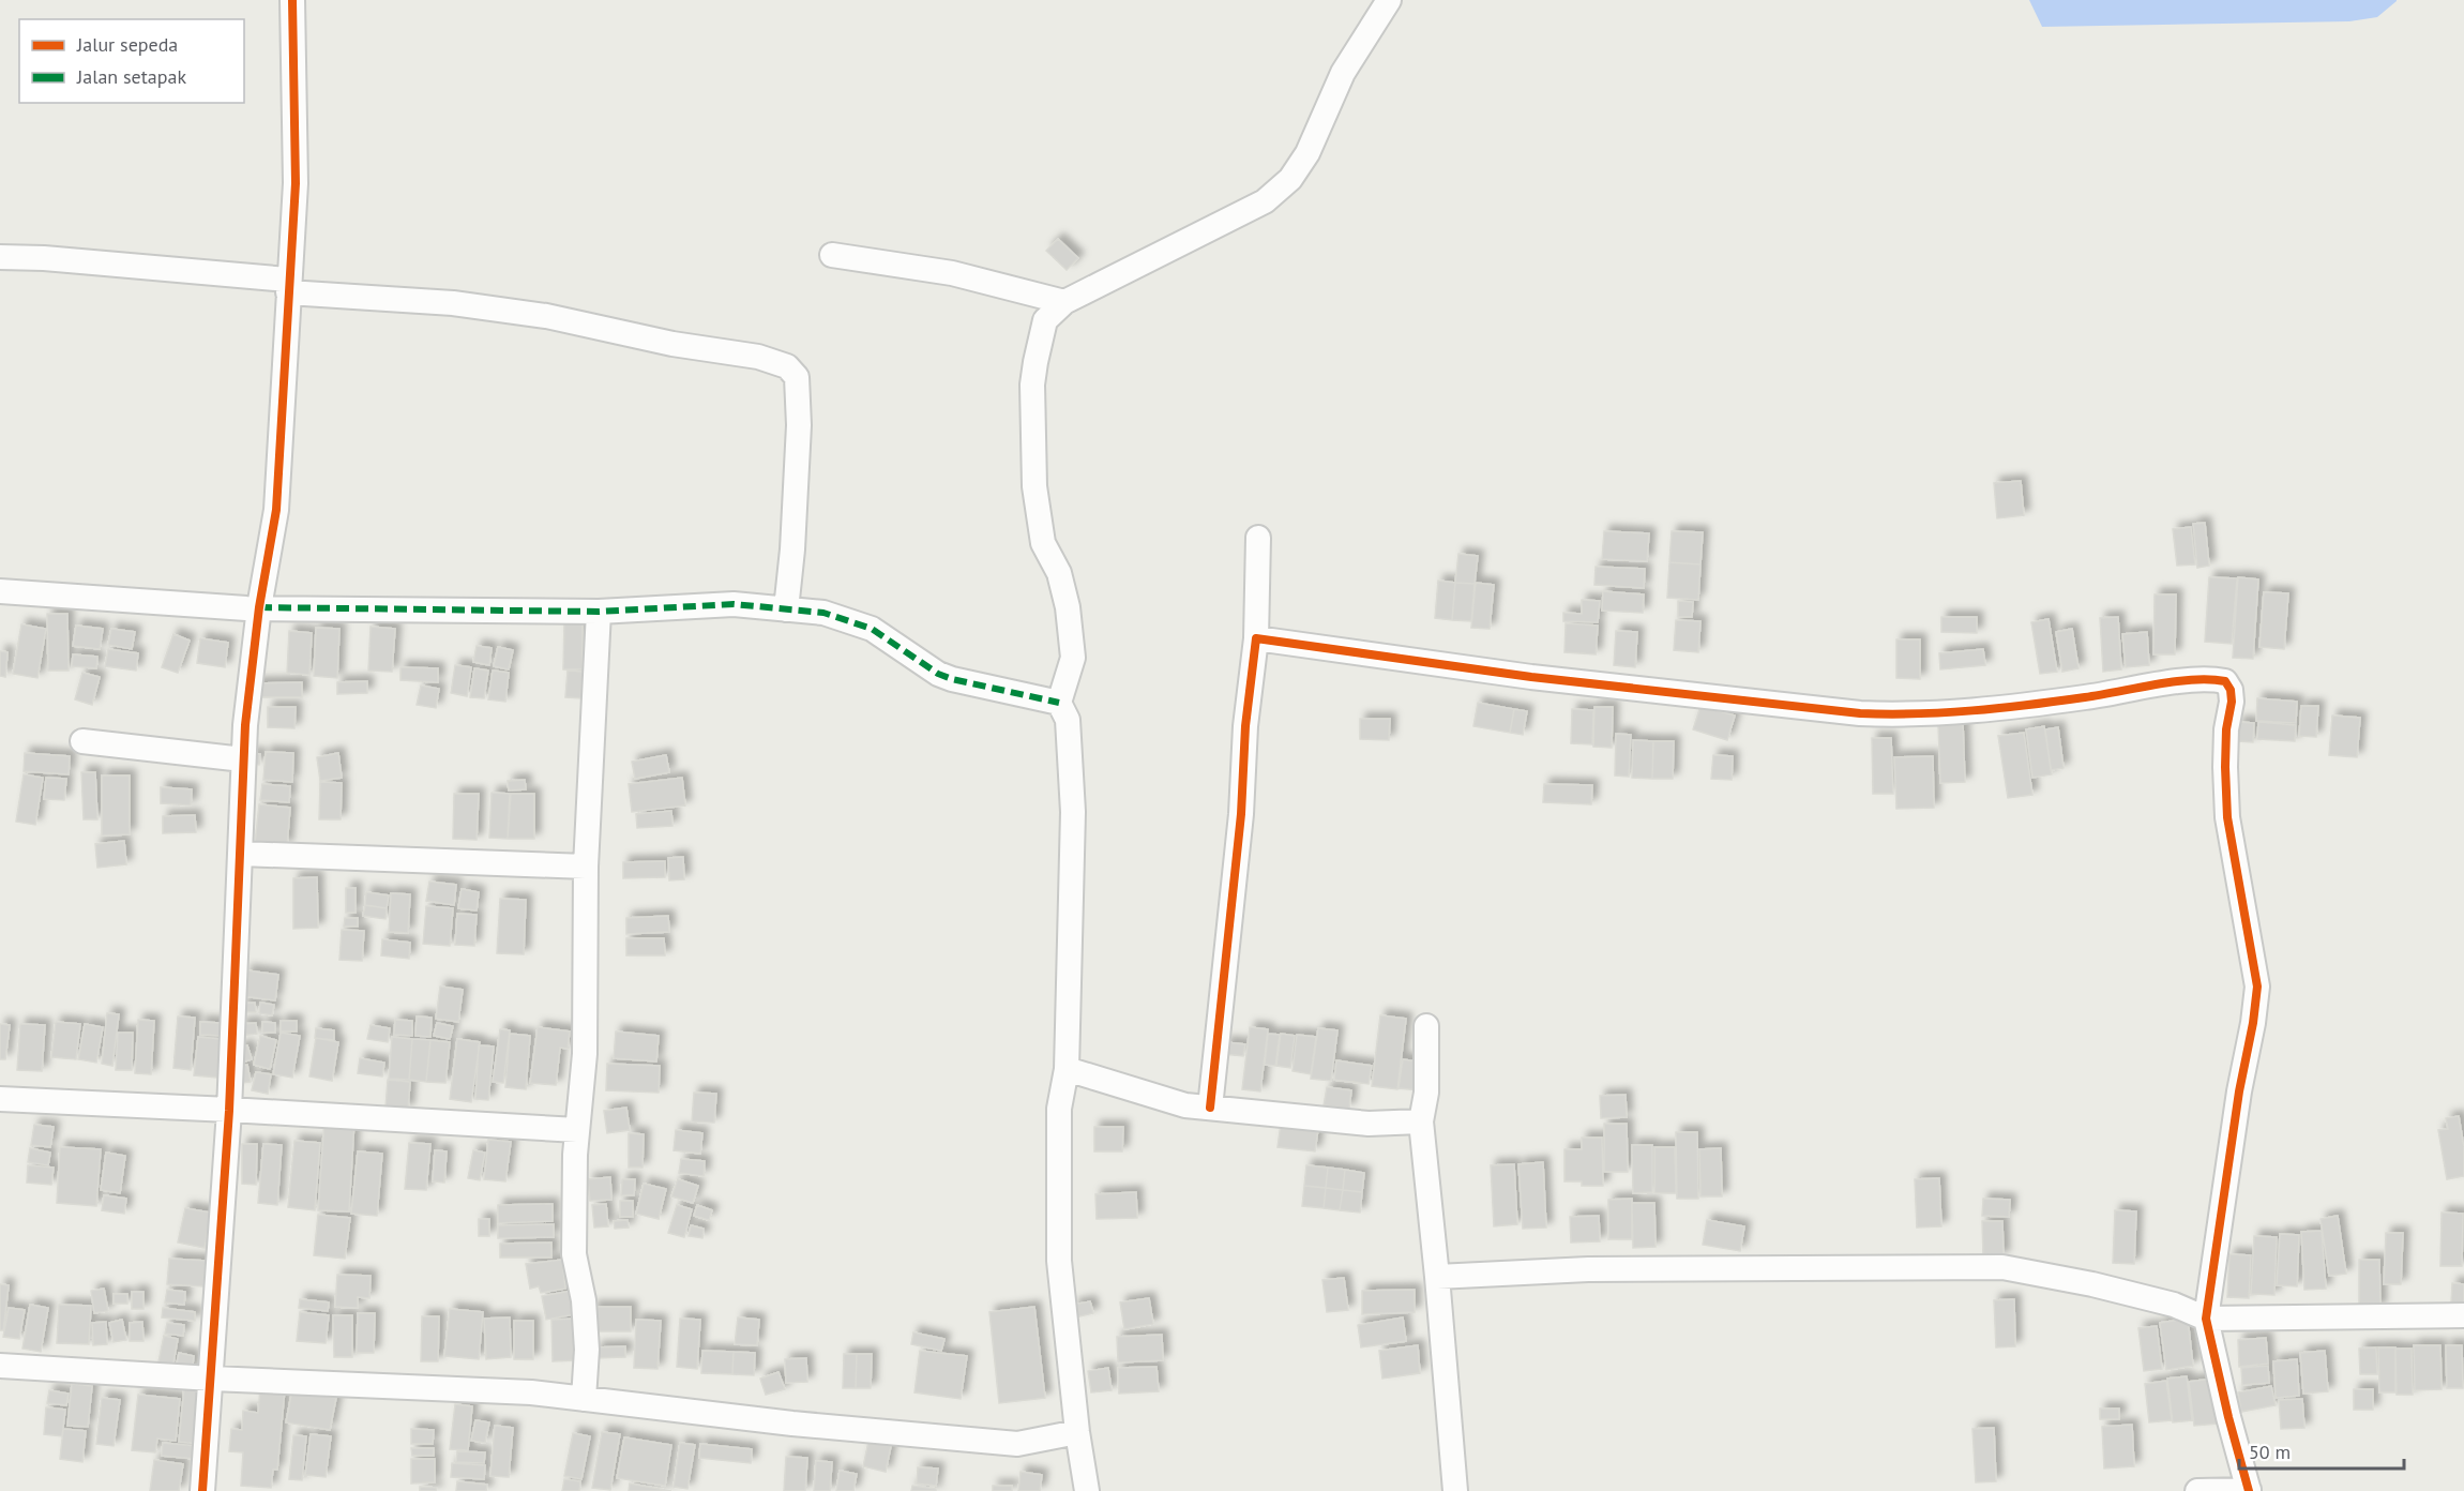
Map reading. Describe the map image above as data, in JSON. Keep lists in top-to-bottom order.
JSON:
{
  "legend": ["Jalur sepeda", "Jalan setapak"],
  "scale_bar": "50 m"
}
